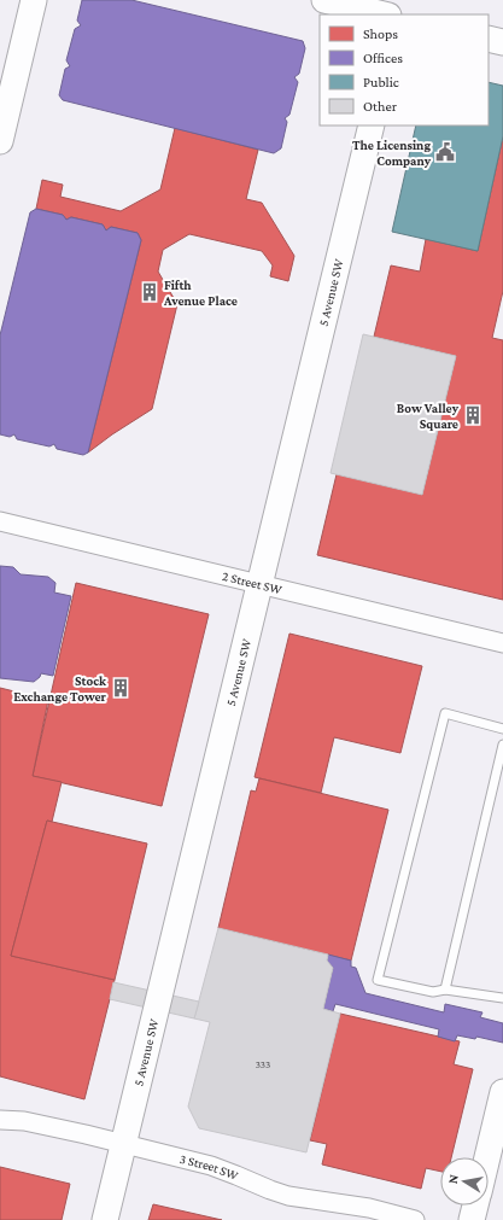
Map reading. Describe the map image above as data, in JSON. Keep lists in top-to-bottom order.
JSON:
{
  "streets": {
    "main road": ["5 Avenue SW"],
    "street": ["2 Street SW", "3 Street SW"]
  },
  "crossings": [
    ["5 Avenue SW", "2 Street SW"],
    ["5 Avenue SW", "3 Street SW"]
  ],
  "places": {
    "public building": ["The Licensing Company"],
    "building": ["Fifth Avenue Place", "Bow Valley Square", "Stock Exchange Tower"]
  },
  "house_numbers": ["333"],
  "legend": [
    "Shops",
    "Offices",
    "Public",
    "Other"
  ],
  "north": "left"
}
